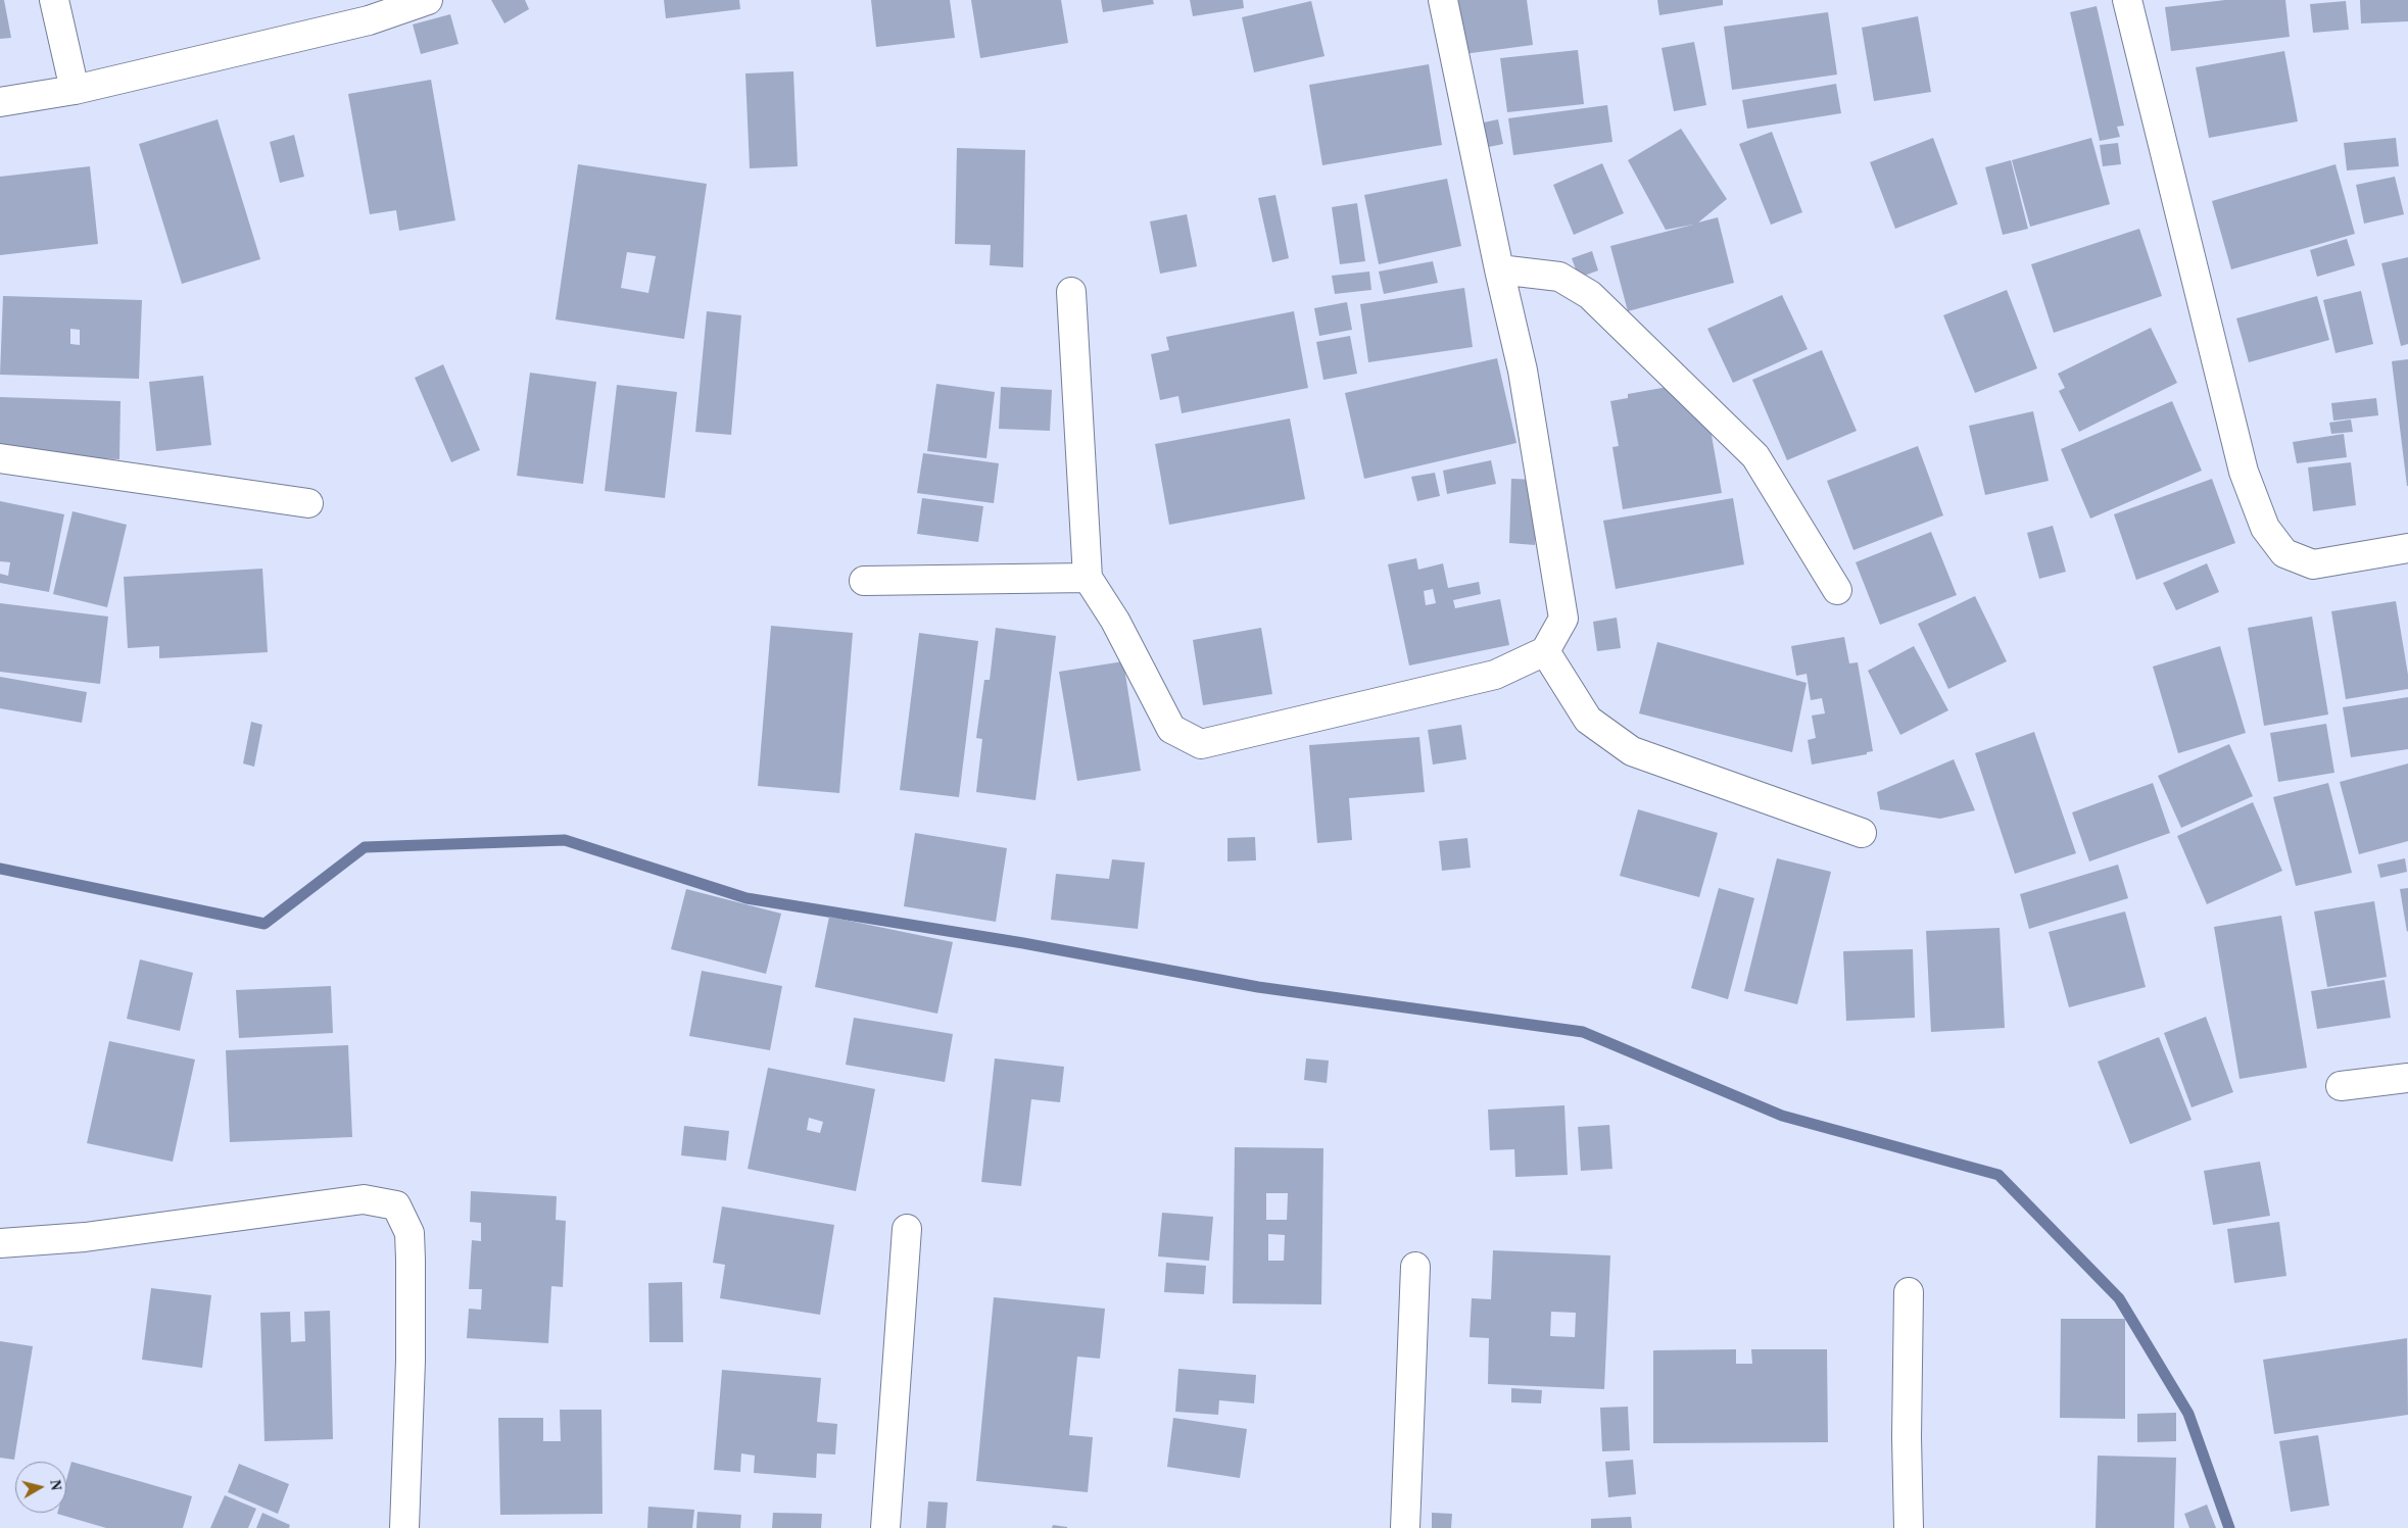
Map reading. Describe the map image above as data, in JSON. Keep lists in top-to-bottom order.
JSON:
{
  "north": "right"
}
